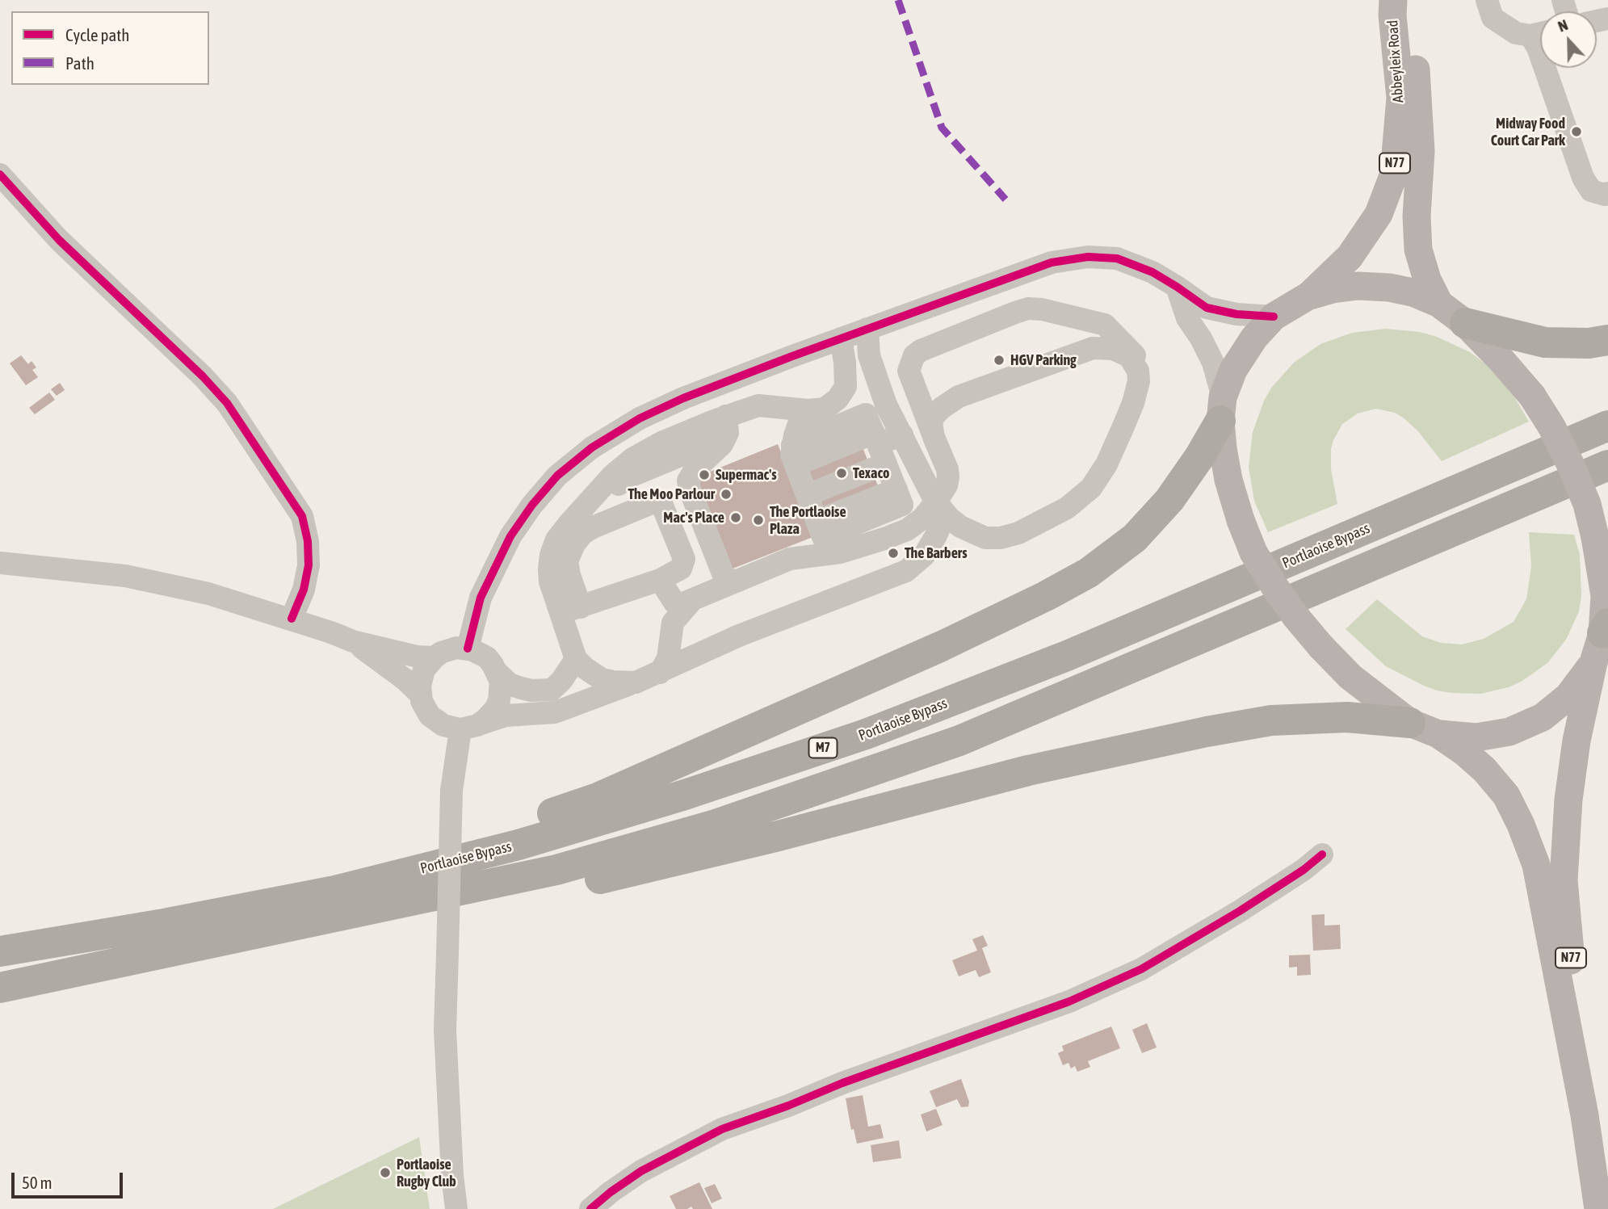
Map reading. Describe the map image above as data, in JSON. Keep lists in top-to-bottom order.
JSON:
{
  "streets": {
    "highway": ["Portlaoise Bypass", "M7"],
    "main road": ["Abbeyleix Road", "N77"]
  },
  "crossings": [
    ["Abbeyleix Road", "N77"],
    ["N77", "M7"],
    ["Portlaoise Bypass", "M7"]
  ],
  "places": [
    "Midway Food Court Car Park",
    "HGV Parking",
    "Texaco",
    "Supermac's",
    "The Moo Parlour",
    "Mac's Place",
    "The Portlaoise Plaza",
    "The Barbers",
    "Portlaoise Rugby Club"
  ],
  "legend": ["Cycle path", "Path"],
  "scale_bar": "50 m",
  "north": "top"
}
